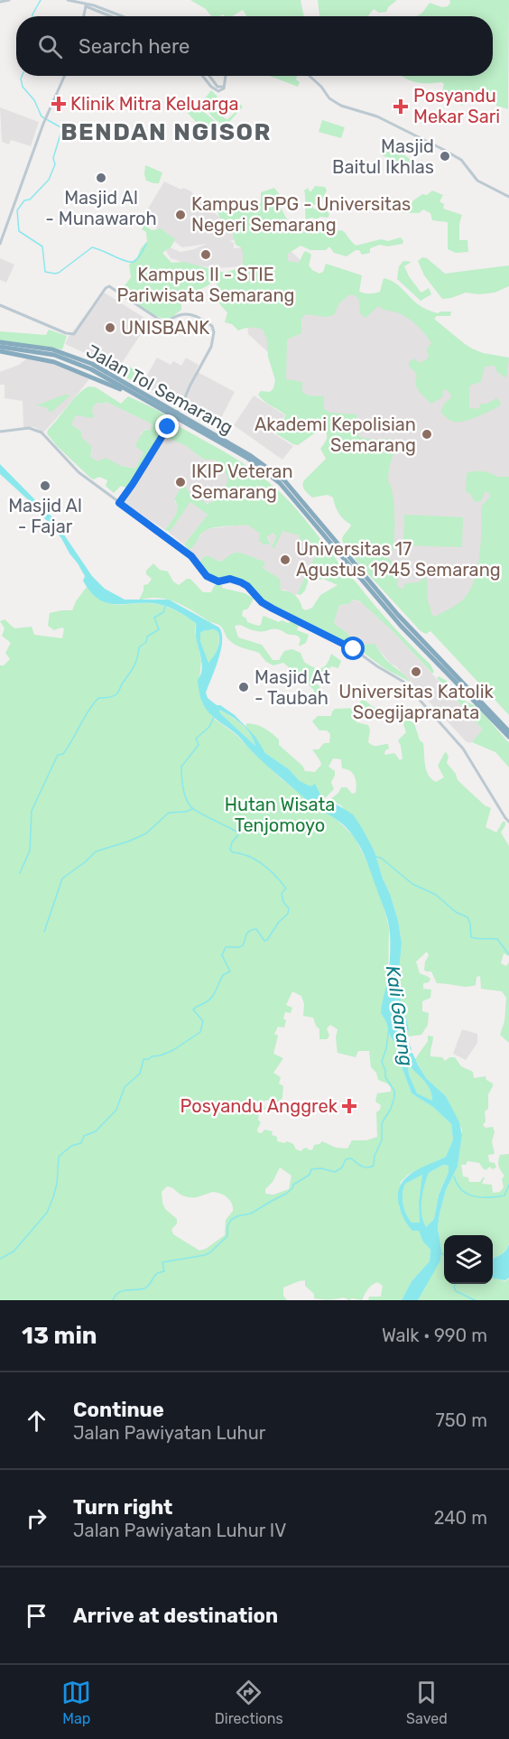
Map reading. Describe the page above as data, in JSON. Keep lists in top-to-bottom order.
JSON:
{
  "streets": {
    "highway": ["Jalan Tol Semarang"]
  },
  "districts": ["BENDAN NGISOR"],
  "water": ["Kali Garang"],
  "parks": ["Hutan Wisata Tenjomoyo"],
  "places": {
    "health": ["Klinik Mitra Keluarga", "Posyandu Mekar Sari", "Posyandu Anggrek"],
    "other": [
      "Masjid Baitul Ikhlas",
      "Masjid Al - Munawaroh",
      "Kampus PPG - Universitas Negeri Semarang",
      "Kampus II - STIE Pariwisata Semarang",
      "UNISBANK",
      "Akademi Kepolisian Semarang",
      "IKIP Veteran Semarang",
      "Masjid Al - Fajar",
      "Universitas 17 Agustus 1945 Semarang",
      "Universitas Katolik Soegijapranata",
      "Masjid At - Taubah"
    ]
  },
  "page": {
    "search": "Search here",
    "heading": ["13 min", "Walk · 990 m"],
    "list": [
      ["Continue", "Jalan Pawiyatan Luhur", "750 m"],
      ["Turn right", "Jalan Pawiyatan Luhur IV", "240 m"],
      "Arrive at destination"
    ],
    "nav": ["Map", "Directions", "Saved"]
  }
}
